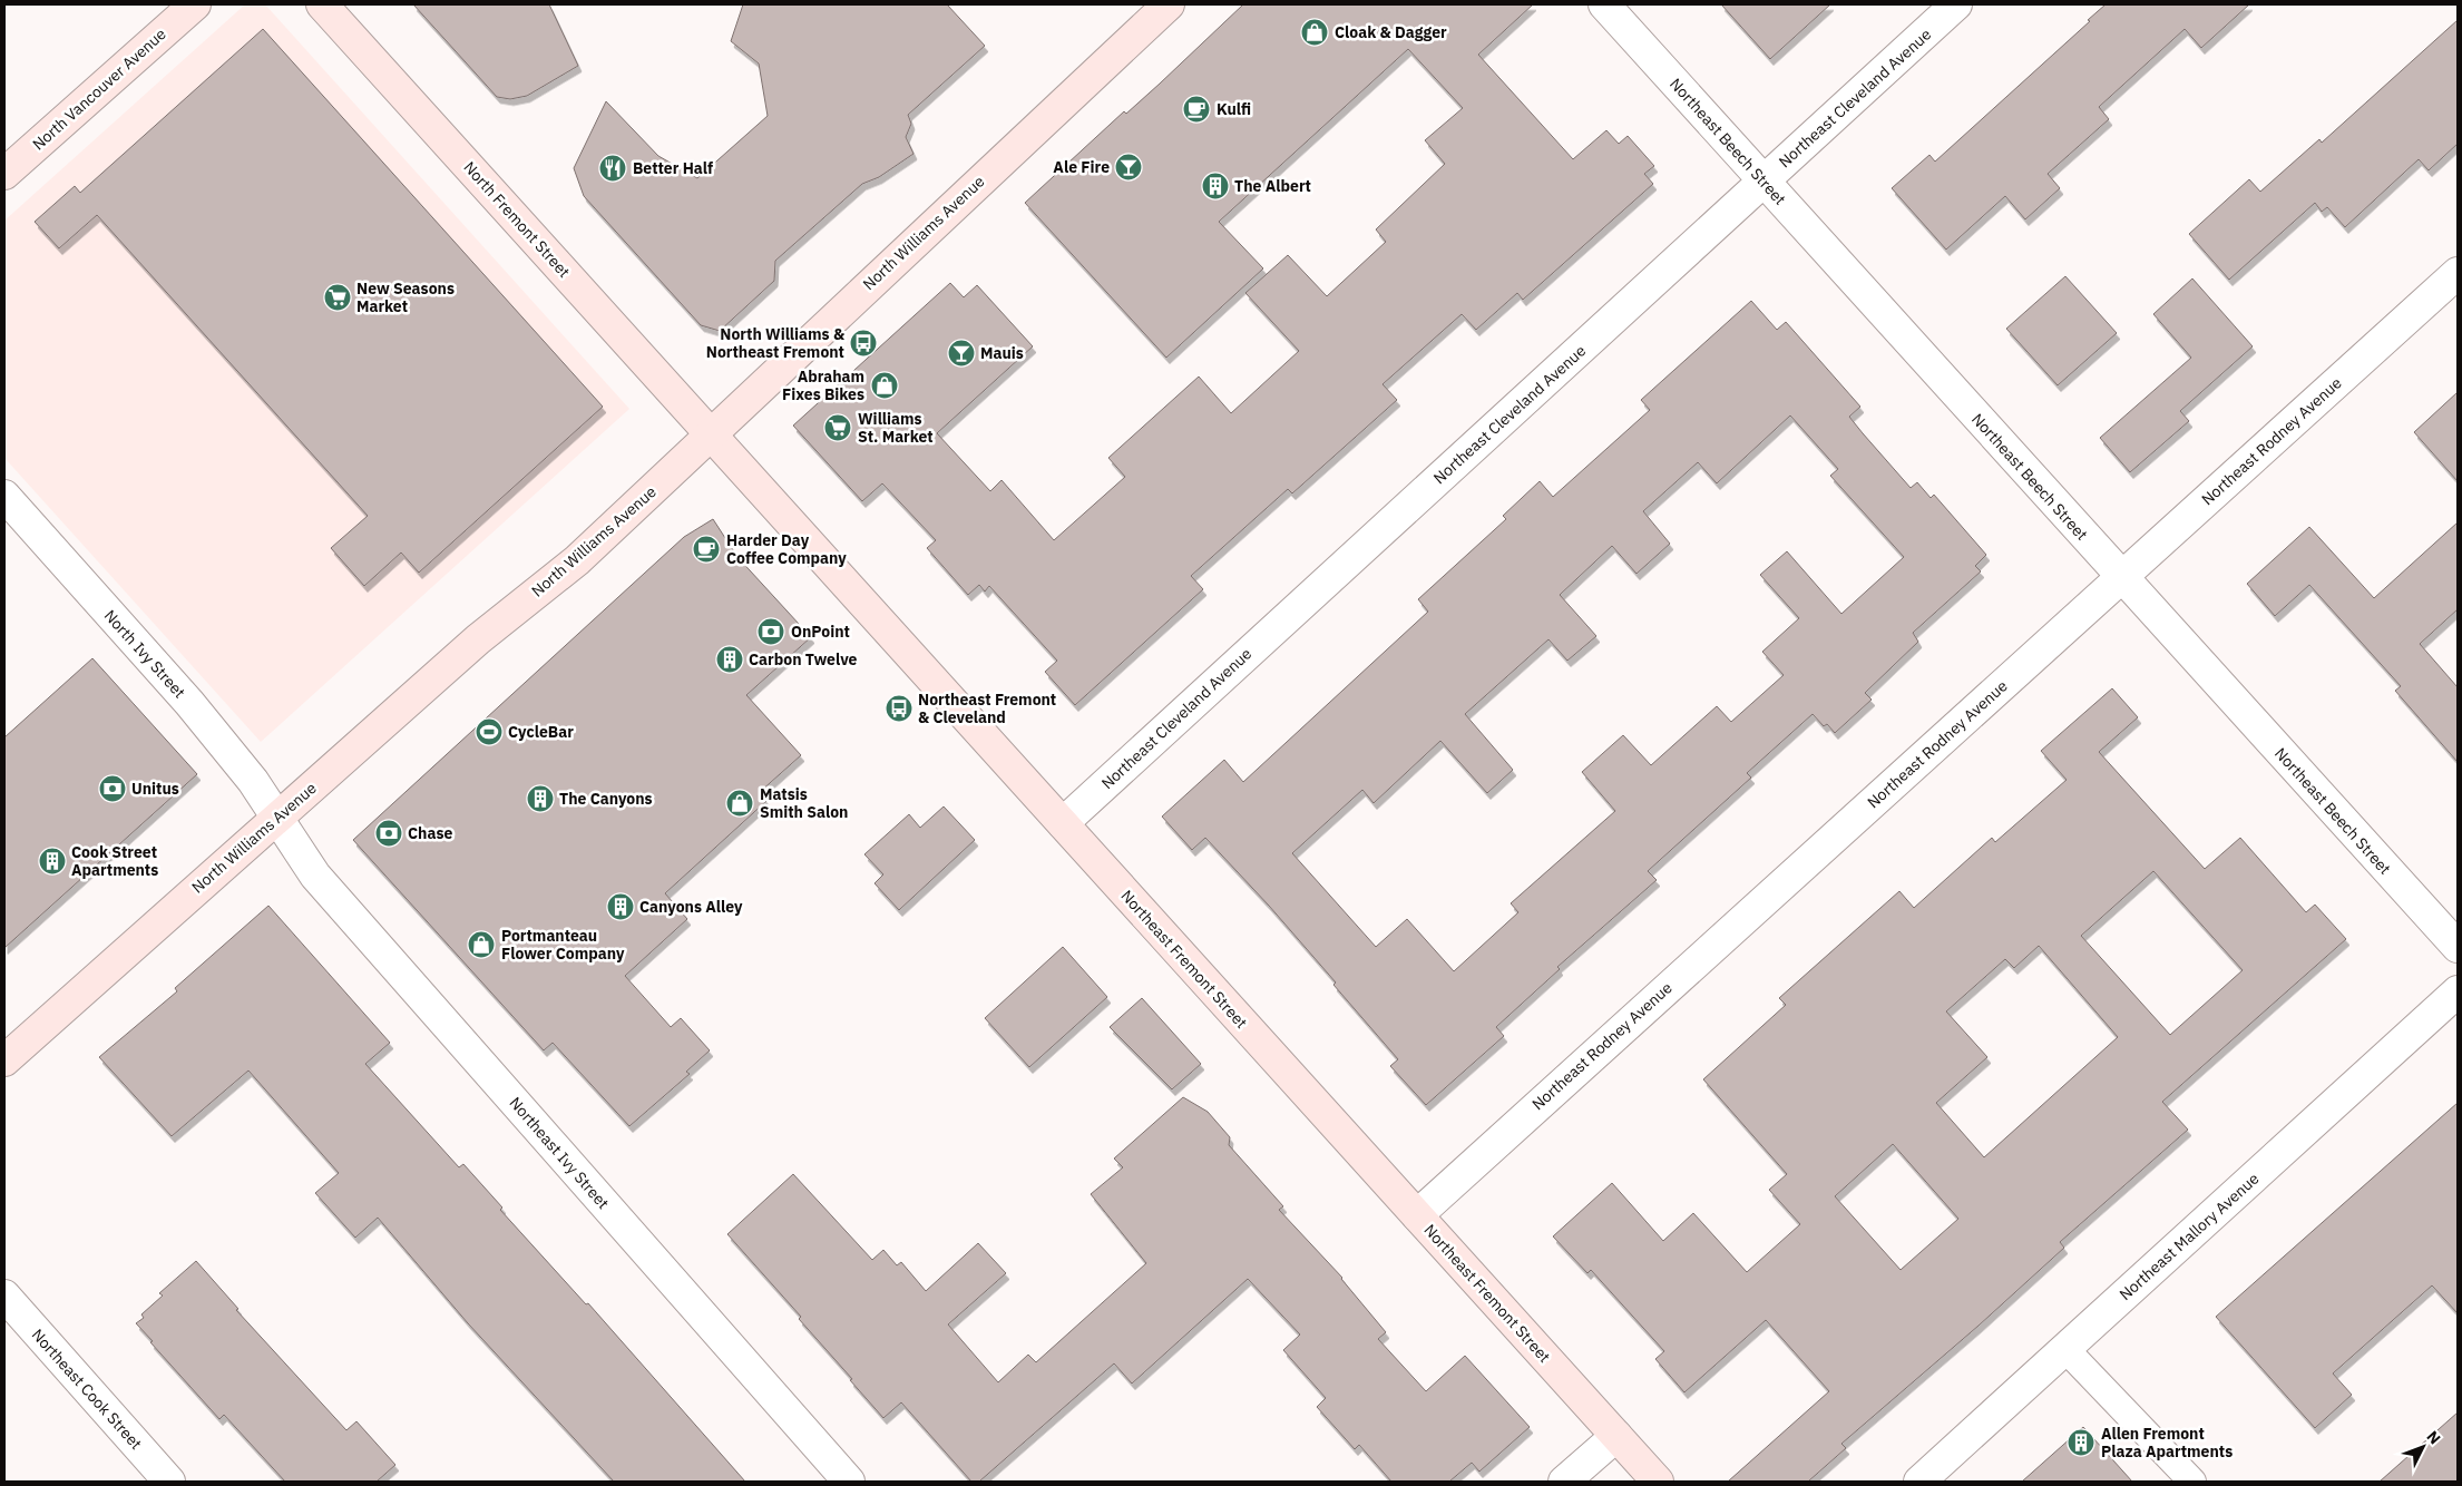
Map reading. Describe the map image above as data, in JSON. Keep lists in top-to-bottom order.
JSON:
{
  "streets": {
    "main road": [
      "North Vancouver Avenue",
      "North Fremont Street",
      "North Williams Avenue",
      "Northeast Fremont Street"
    ],
    "street": [
      "Northeast Cleveland Avenue",
      "Northeast Beech Street",
      "Northeast Rodney Avenue",
      "North Ivy Street",
      "Northeast Ivy Street",
      "Northeast Mallory Avenue",
      "Northeast Cook Street"
    ]
  },
  "crossings": [
    ["Northeast Cleveland Avenue", "Northeast Beech Street"],
    ["Northeast Cleveland Avenue", "Northeast Fremont Street"],
    ["Northeast Beech Street", "Northeast Rodney Avenue"],
    ["North Fremont Street", "North Williams Avenue"],
    ["North Fremont Street", "Northeast Fremont Street"],
    ["North Williams Avenue", "North Ivy Street"],
    ["North Williams Avenue", "Northeast Fremont Street"],
    ["North Williams Avenue", "Northeast Ivy Street"],
    ["Northeast Rodney Avenue", "Northeast Fremont Street"],
    ["North Ivy Street", "Northeast Ivy Street"]
  ],
  "places": {
    "shop": [
      "Cloak & Dagger",
      "Abraham Fixes Bikes",
      "Matsis Smith Salon",
      "Portmanteau Flower Company"
    ],
    "cafe": ["Kulfi", "Harder Day Coffee Company"],
    "bar": ["Ale Fire", "Mauis"],
    "restaurant": ["Better Half"],
    "building": [
      "The Albert",
      "Carbon Twelve",
      "The Canyons",
      "Cook Street Apartments",
      "Canyons Alley",
      "Allen Fremont Plaza Apartments"
    ],
    "supermarket": ["New Seasons Market", "Williams St. Market"],
    "bus stop": ["North Williams & Northeast Fremont", "Northeast Fremont & Cleveland"],
    "bank": ["OnPoint", "Unitus", "Chase"],
    "sports": ["CycleBar"]
  },
  "north": "top right"
}
